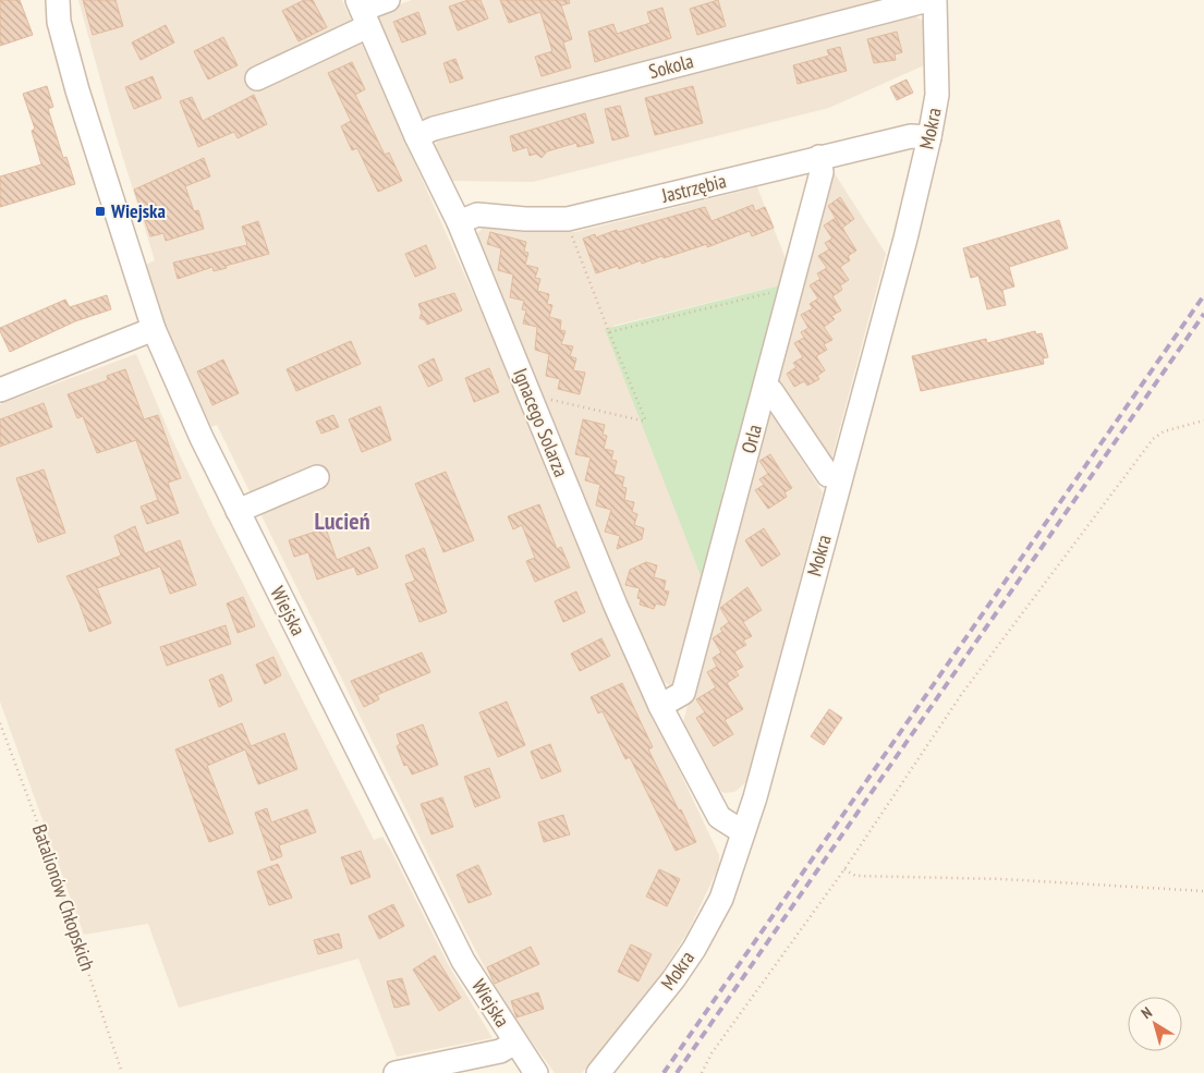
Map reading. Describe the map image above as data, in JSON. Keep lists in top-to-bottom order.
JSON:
{
  "streets": {
    "street": [
      "Sokola",
      "Mokra",
      "Jastrzębia",
      "Ignacego Solarza",
      "Orla",
      "Wiejska"
    ],
    "path": ["Batalionów Chłopskich"]
  },
  "crossings": [
    ["Sokola", "Ignacego Solarza"],
    ["Mokra", "Jastrzębia"],
    ["Mokra", "Ignacego Solarza"],
    ["Jastrzębia", "Ignacego Solarza"],
    ["Jastrzębia", "Orla"],
    ["Ignacego Solarza", "Orla"]
  ],
  "districts": ["Lucień"],
  "places": {
    "transit": ["Wiejska"]
  },
  "north": "top left"
}
